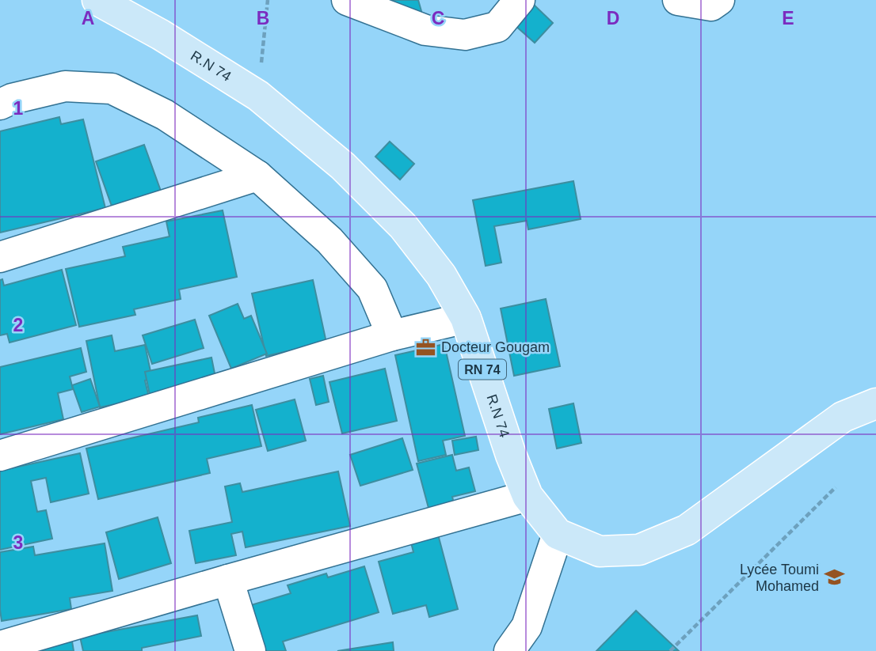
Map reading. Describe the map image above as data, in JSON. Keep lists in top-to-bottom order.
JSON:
{
  "streets": {
    "main road": ["R.N 74", "RN 74"]
  },
  "places": {
    "office": ["Docteur Gougam"],
    "school or university": ["Lycée Toumi Mohamed"]
  },
  "grid": {
    "columns": [
      "A",
      "B",
      "C",
      "D",
      "E"
    ],
    "rows": ["1", "2", "3"]
  }
}
